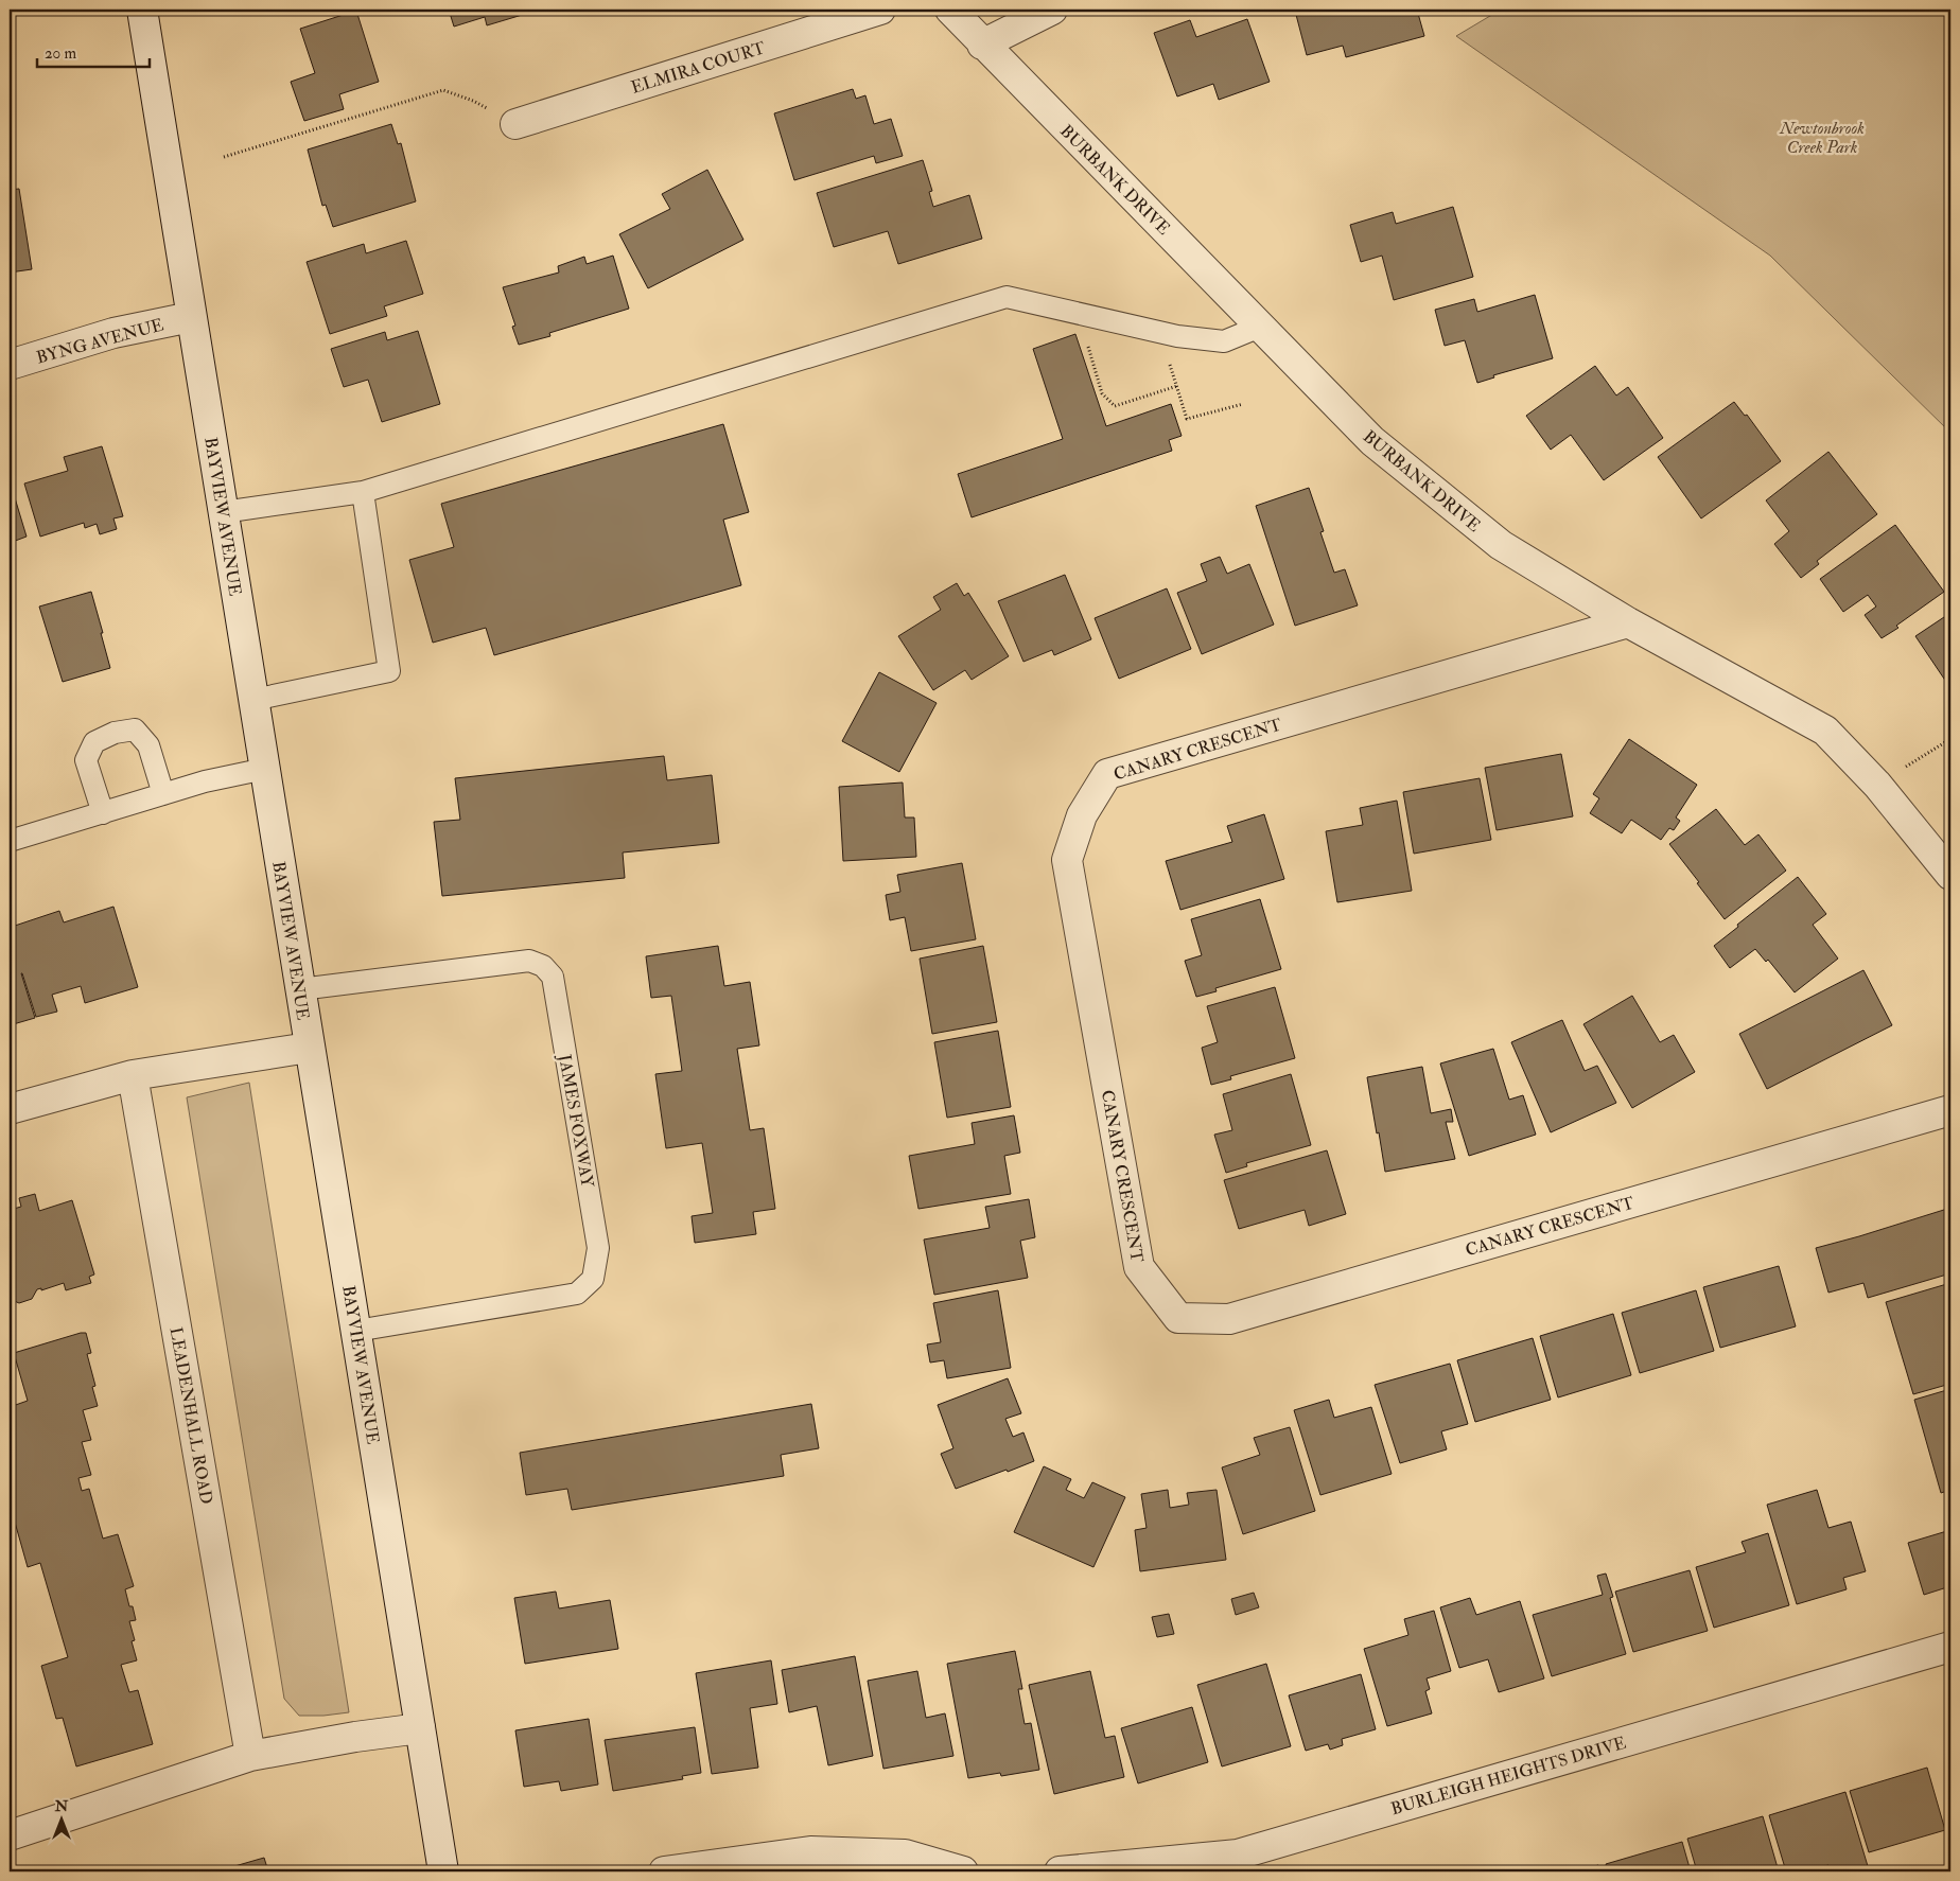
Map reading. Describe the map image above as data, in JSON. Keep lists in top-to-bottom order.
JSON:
{
  "streets": {
    "street": [
      "ELMIRA COURT",
      "BURBANK DRIVE",
      "BYNG AVENUE",
      "BAYVIEW AVENUE",
      "CANARY CRESCENT",
      "LEADENHALL ROAD",
      "BURLEIGH HEIGHTS DRIVE"
    ],
    "lane": ["JAMES FOXWAY"]
  },
  "crossings": [
    ["BURBANK DRIVE", "CANARY CRESCENT"],
    ["BYNG AVENUE", "BAYVIEW AVENUE"],
    ["BAYVIEW AVENUE", "JAMES FOXWAY"]
  ],
  "parks": ["Newtonbrook Creek Park"],
  "scale_bar": "20 m",
  "north": "top"
}
